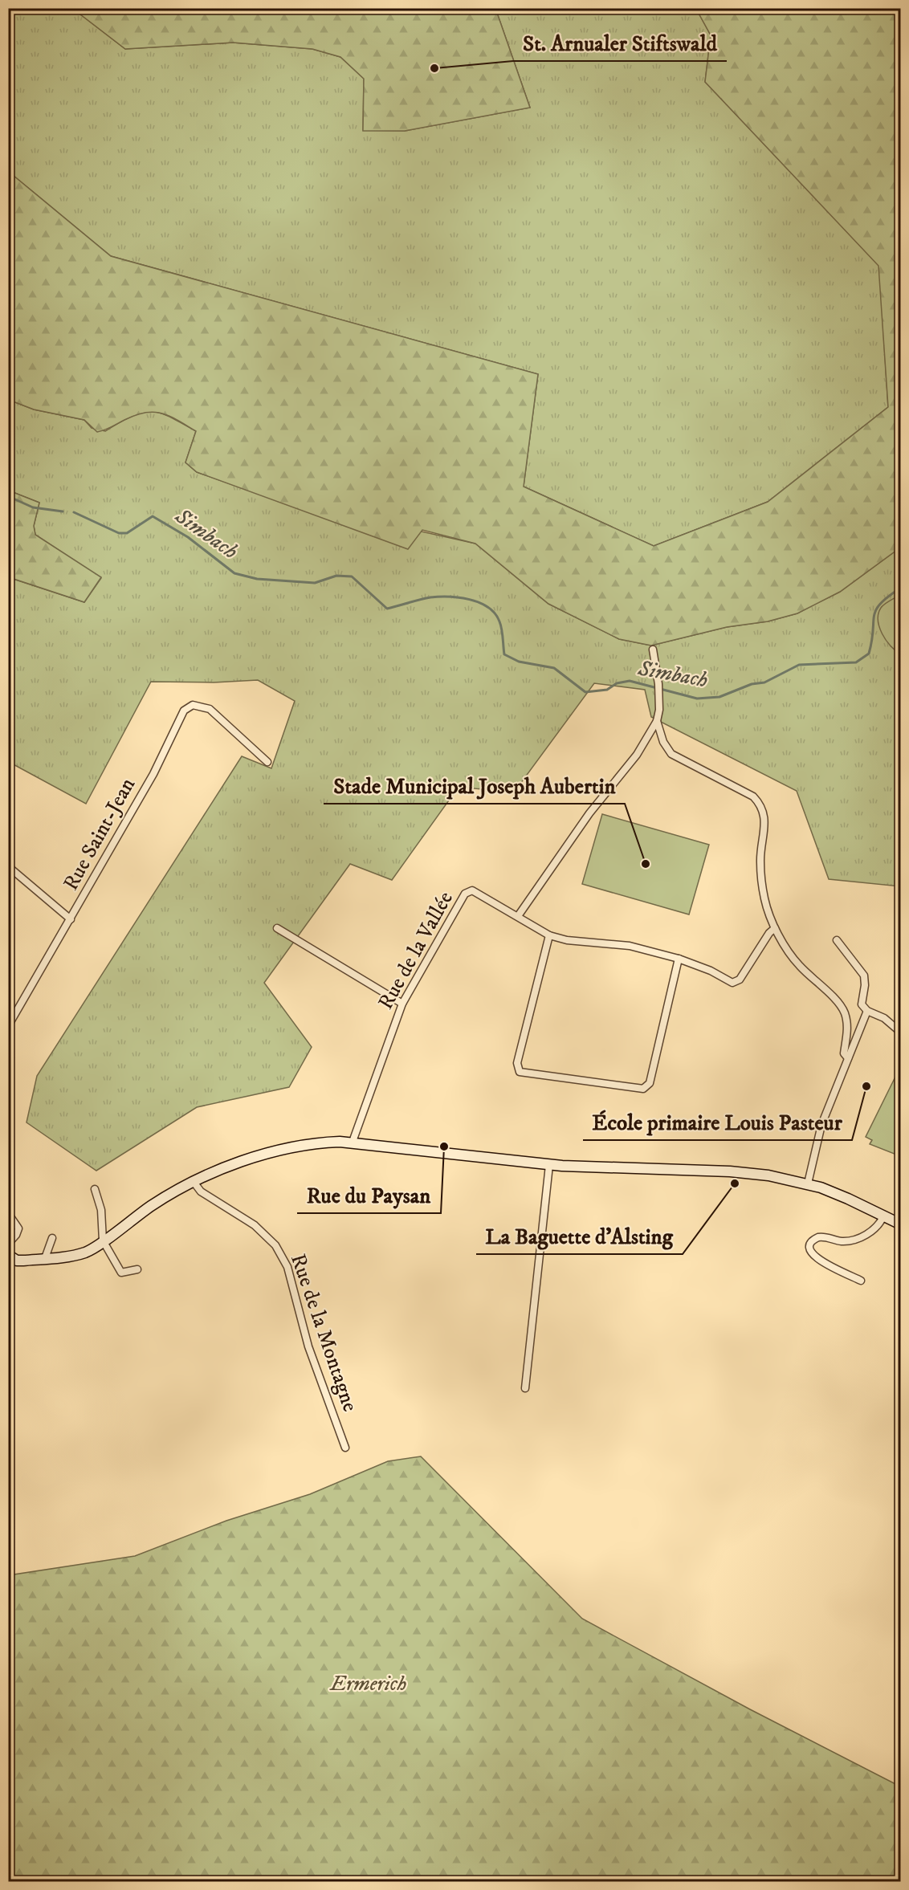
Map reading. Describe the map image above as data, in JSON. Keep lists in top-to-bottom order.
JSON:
{
  "streets": {
    "street": ["Rue Saint-Jean", "Rue de la Vallée", "Rue de la Montagne"]
  },
  "water": ["Simbach"],
  "parks": ["Ermerich"],
  "places": [
    "St. Arnualer Stiftswald",
    "Stade Municipal Joseph Aubertin",
    "École primaire Louis Pasteur",
    "Rue du Paysan",
    "La Baguette d'Alsting"
  ]
}
